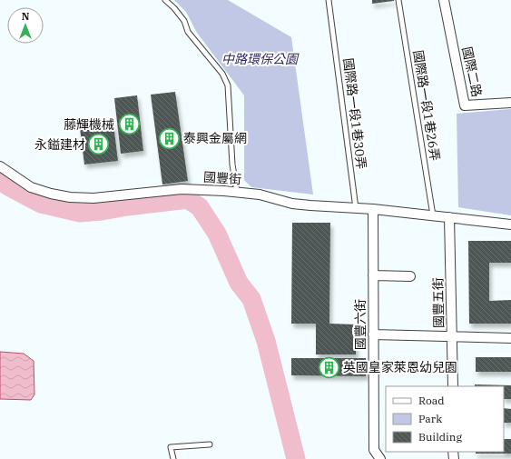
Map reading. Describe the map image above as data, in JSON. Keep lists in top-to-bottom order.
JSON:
{
  "streets": {
    "street": [
      "國際二路",
      "國豐街",
      "國豐五街",
      "國豐六街"
    ],
    "lane": ["國際路一段1巷26弄", "國際路一段1巷30弄"]
  },
  "crossings": [
    ["國際路一段1巷26弄", "國豐街"],
    ["國際路一段1巷30弄", "國豐街"],
    ["國豐街", "國豐五街"],
    ["國豐街", "國豐六街"]
  ],
  "parks": ["中路環保公園"],
  "places": {
    "building": [
      "藤輝機械",
      "泰興金屬網",
      "永鎰建材",
      "英國皇家萊恩幼兒園"
    ]
  },
  "legend": ["Road", "Park", "Building"],
  "north": "top"
}
